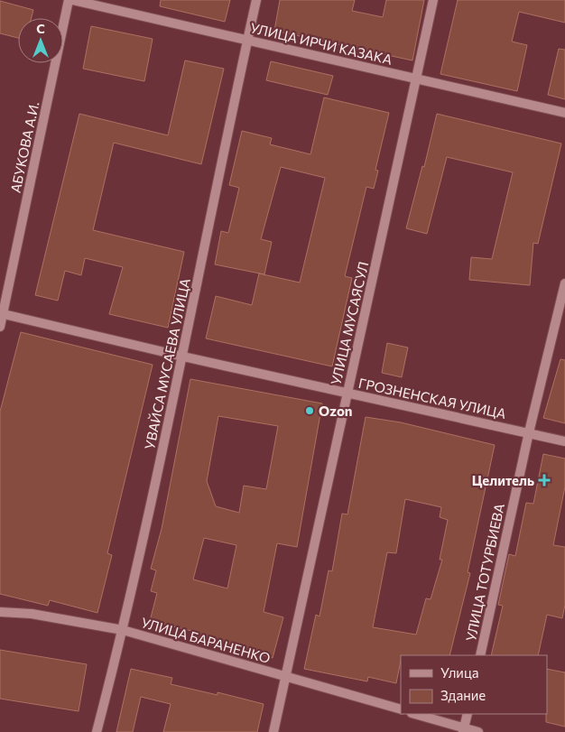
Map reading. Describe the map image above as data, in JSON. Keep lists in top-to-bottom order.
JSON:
{
  "streets": {
    "street": [
      "УЛИЦА ИРЧИ КАЗАКА",
      "АБУКОВА А.И.",
      "УЛИЦА МУСАЯСУЛ",
      "УВАЙСА МУСАЕВА УЛИЦА",
      "ГРОЗНЕНСКАЯ УЛИЦА",
      "УЛИЦА ТОТУРБИЕВА",
      "УЛИЦА БАРАНЕНКО"
    ]
  },
  "crossings": [
    ["УЛИЦА ИРЧИ КАЗАКА", "УЛИЦА МУСАЯСУЛ"],
    ["УЛИЦА ИРЧИ КАЗАКА", "УВАЙСА МУСАЕВА УЛИЦА"],
    ["АБУКОВА А.И.", "ГРОЗНЕНСКАЯ УЛИЦА"],
    ["УЛИЦА МУСАЯСУЛ", "ГРОЗНЕНСКАЯ УЛИЦА"],
    ["УЛИЦА МУСАЯСУЛ", "УЛИЦА БАРАНЕНКО"],
    ["УВАЙСА МУСАЕВА УЛИЦА", "ГРОЗНЕНСКАЯ УЛИЦА"],
    ["УВАЙСА МУСАЕВА УЛИЦА", "УЛИЦА БАРАНЕНКО"],
    ["ГРОЗНЕНСКАЯ УЛИЦА", "УЛИЦА ТОТУРБИЕВА"]
  ],
  "places": {
    "other": ["Ozon"],
    "health": ["Целитель"]
  },
  "legend": ["Улица", "Здание"],
  "north": "top"
}
